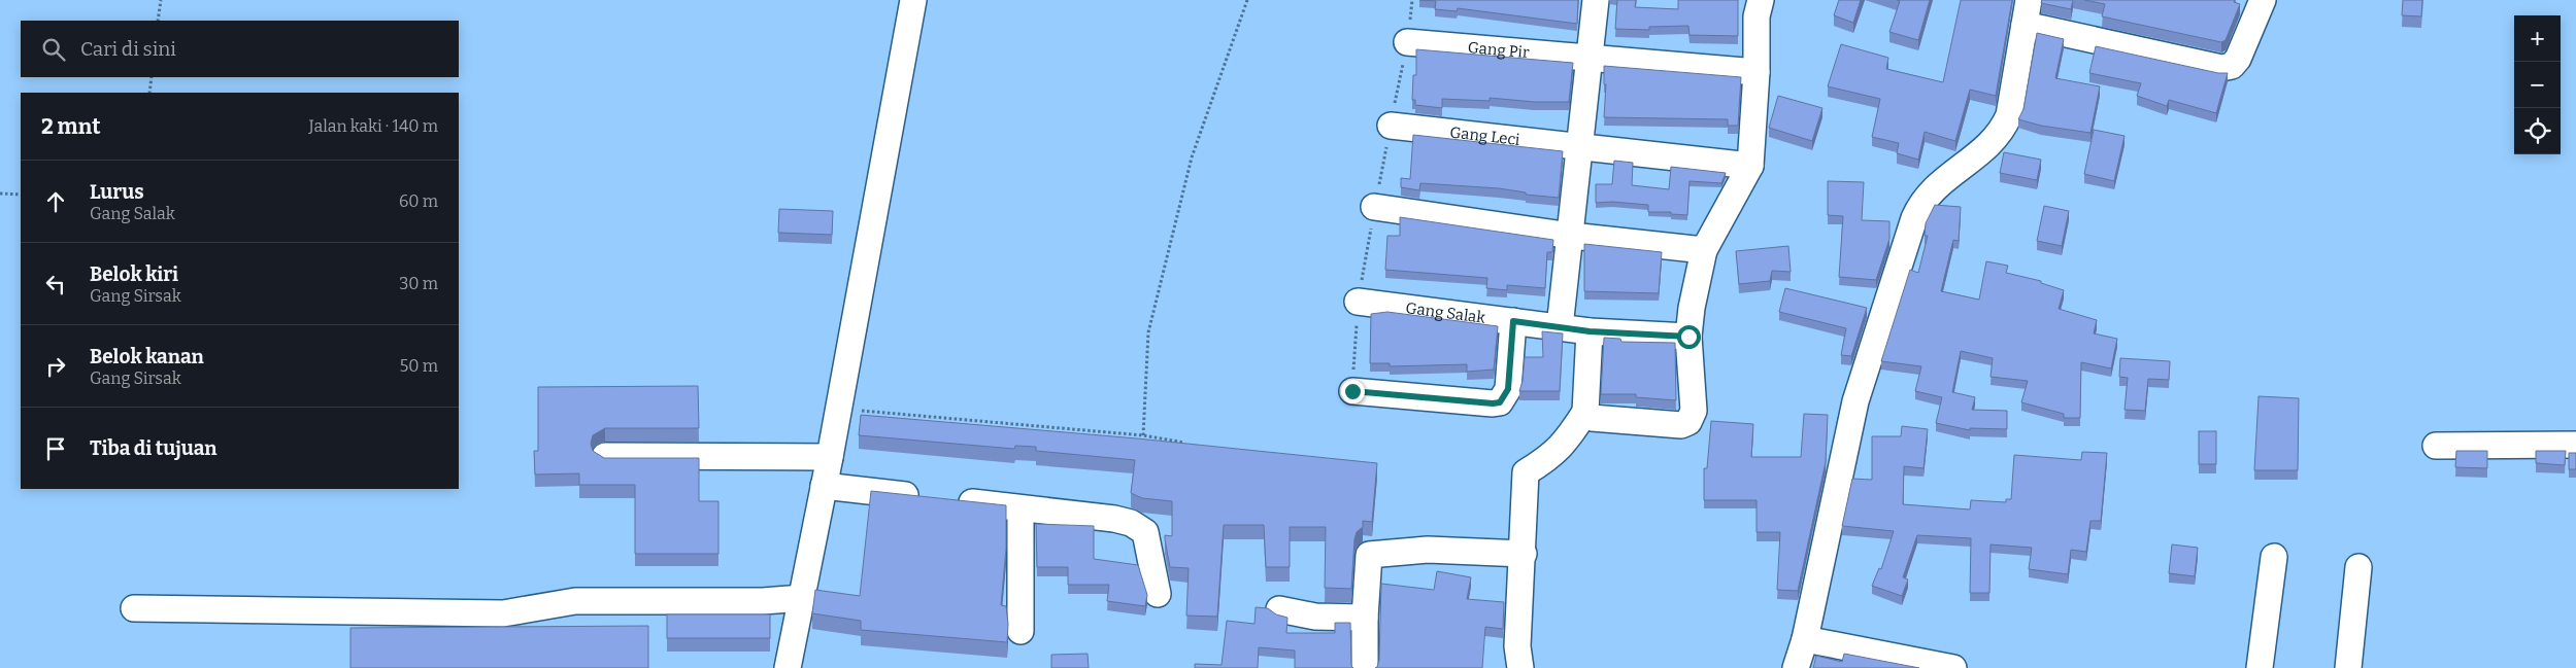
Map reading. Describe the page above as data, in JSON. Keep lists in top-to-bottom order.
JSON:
{
  "streets": {
    "street": ["Gang Pir", "Gang Leci", "Gang Salak"]
  },
  "page": {
    "map_buttons": ["+", "−"],
    "search": "Cari di sini",
    "heading": ["2 mnt", "Jalan kaki · 140 m"],
    "list": [
      ["Lurus", "Gang Salak", "60 m"],
      ["Belok kiri", "Gang Sirsak", "30 m"],
      ["Belok kanan", "Gang Sirsak", "50 m"],
      "Tiba di tujuan"
    ]
  }
}
